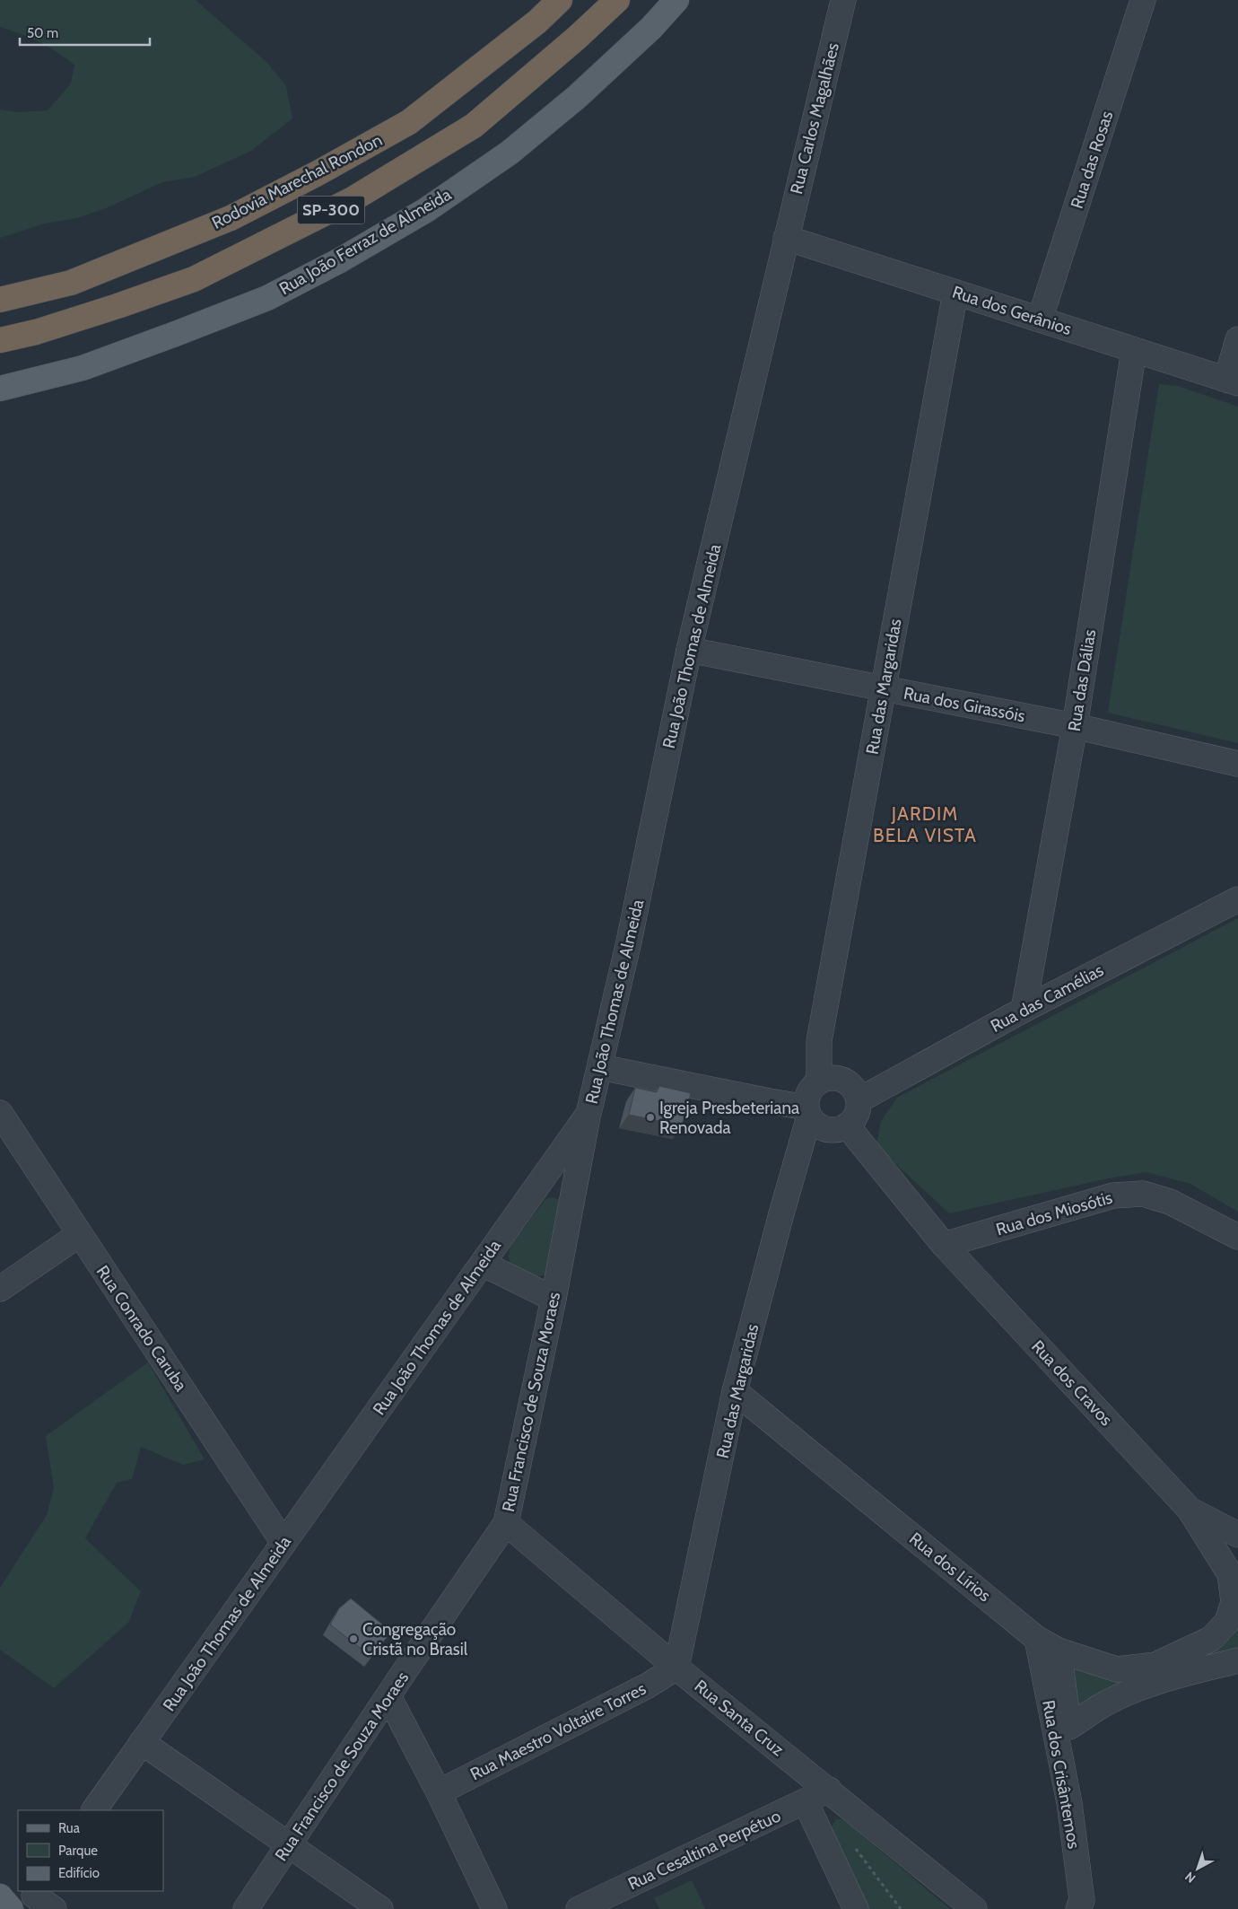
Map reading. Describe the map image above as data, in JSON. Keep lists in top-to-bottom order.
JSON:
{
  "streets": {
    "highway": ["Rodovia Marechal Rondon", "SP-300"],
    "main road": ["Rua João Ferraz de Almeida"],
    "street": [
      "Rua Carlos Magalhães",
      "Rua das Rosas",
      "Rua dos Gerânios",
      "Rua João Thomas de Almeida",
      "Rua das Dálias",
      "Rua das Margaridas",
      "Rua dos Girassóis",
      "Rua das Camélias",
      "Rua dos Miosótis",
      "Rua Conrado Caruba",
      "Rua dos Cravos",
      "Rua Francisco de Souza Moraes",
      "Rua dos Lírios",
      "Rua Santa Cruz",
      "Rua Maestro Voltaire Torres",
      "Rua dos Crisântemos",
      "Rua Cesaltina Perpétuo"
    ]
  },
  "crossings": [
    ["Rua Carlos Magalhães", "Rua dos Gerânios"],
    ["Rua Carlos Magalhães", "Rua João Thomas de Almeida"],
    ["Rua das Rosas", "Rua dos Gerânios"],
    ["Rua dos Gerânios", "Rua João Thomas de Almeida"],
    ["Rua dos Gerânios", "Rua das Dálias"],
    ["Rua dos Gerânios", "Rua das Margaridas"],
    ["Rua João Thomas de Almeida", "Rua dos Girassóis"],
    ["Rua João Thomas de Almeida", "Rua Conrado Caruba"],
    ["Rua João Thomas de Almeida", "Rua Francisco de Souza Moraes"],
    ["Rua das Dálias", "Rua dos Girassóis"],
    ["Rua das Dálias", "Rua das Camélias"],
    ["Rua das Margaridas", "Rua dos Girassóis"],
    ["Rua das Margaridas", "Rua das Camélias"],
    ["Rua das Margaridas", "Rua dos Cravos"],
    ["Rua das Margaridas", "Rua dos Lírios"],
    ["Rua das Margaridas", "Rua Santa Cruz"],
    ["Rua das Margaridas", "Rua Maestro Voltaire Torres"],
    ["Rua das Camélias", "Rua dos Cravos"],
    ["Rua dos Miosótis", "Rua dos Cravos"],
    ["Rua dos Cravos", "Rua dos Lírios"],
    ["Rua Francisco de Souza Moraes", "Rua Santa Cruz"],
    ["Rua dos Lírios", "Rua dos Crisântemos"],
    ["Rua Santa Cruz", "Rua Maestro Voltaire Torres"],
    ["Rua Santa Cruz", "Rua Cesaltina Perpétuo"]
  ],
  "districts": ["JARDIM BELA VISTA"],
  "places": ["Igreja Presbeteriana Renovada", "Congregação Cristã no Brasil"],
  "legend": ["Rua", "Parque", "Edifício"],
  "scale_bar": "50 m",
  "north": "bottom left"
}
